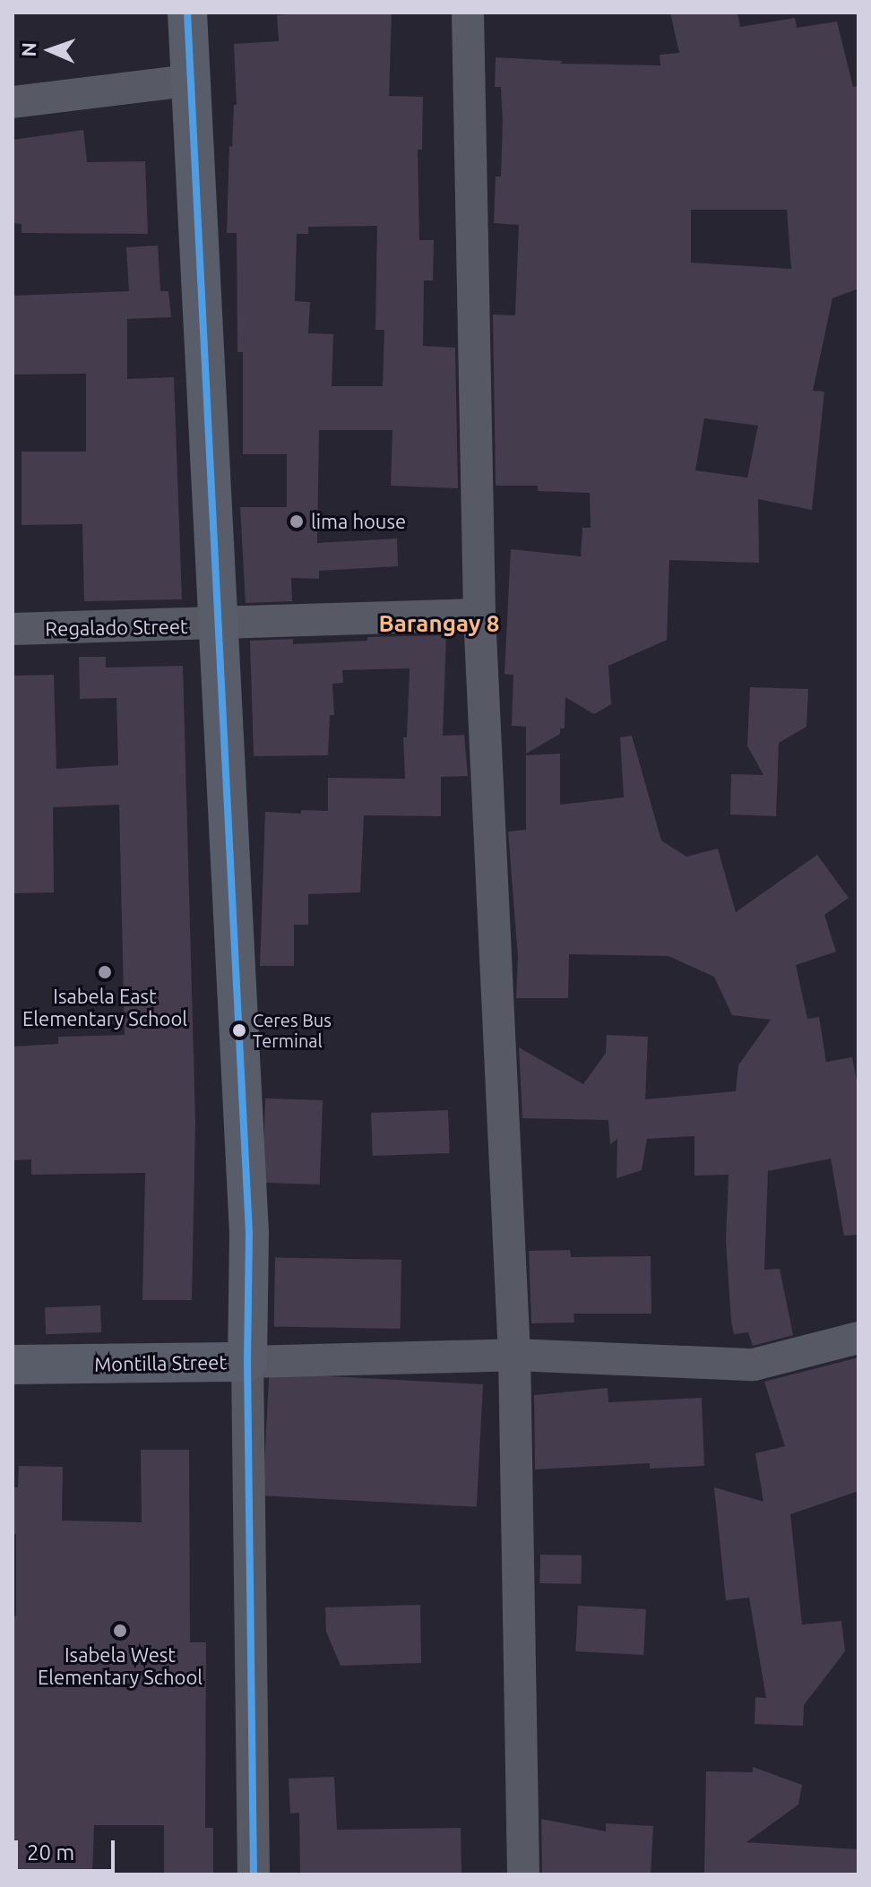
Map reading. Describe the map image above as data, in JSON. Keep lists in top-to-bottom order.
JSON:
{
  "streets": {
    "main road": ["Montilla Street"],
    "street": ["Regalado Street"]
  },
  "crossings": [
    ["Regalado Street", "Montilla Street"]
  ],
  "districts": ["Barangay 8"],
  "places": [
    "lima house",
    "Isabela East Elementary School",
    "Ceres Bus Terminal",
    "Isabela West Elementary School"
  ],
  "scale_bar": "20 m",
  "north": "left"
}
